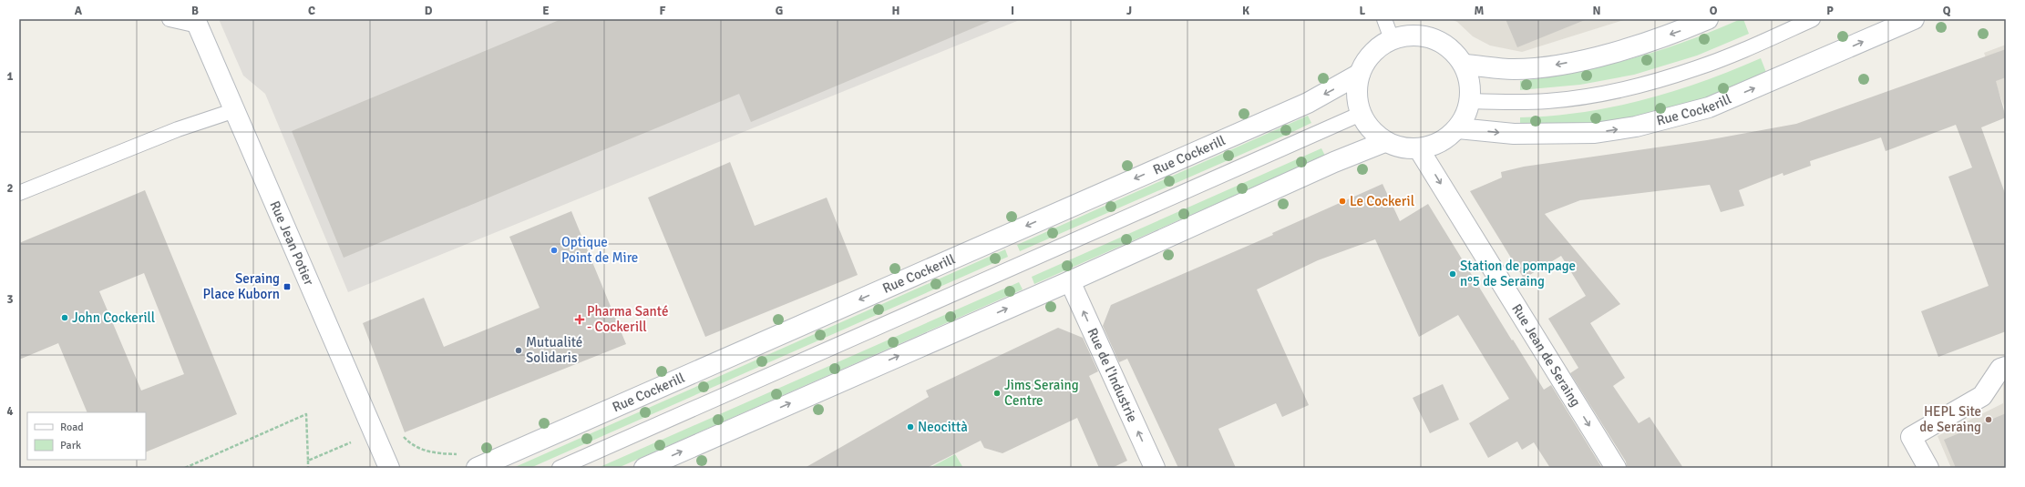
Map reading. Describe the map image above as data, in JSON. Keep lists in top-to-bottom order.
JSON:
{
  "streets": {
    "main road": [
      "Rue Cockerill",
      "Rue Jean Potier",
      "Rue Jean de Seraing",
      "Rue de l'Industrie"
    ]
  },
  "crossings": [
    ["Rue Cockerill", "Rue Jean de Seraing"]
  ],
  "one_way": ["Rue Jean de Seraing", "Rue de l'Industrie"],
  "places": {
    "other": [
      "Le Cockeril",
      "Optique Point de Mire",
      "Station de pompage n°5 de Seraing",
      "John Cockerill",
      "Mutualité Solidaris",
      "Jims Seraing Centre",
      "HEPL Site de Seraing",
      "Neocittà"
    ],
    "transit": ["Seraing Place Kuborn"],
    "health": ["Pharma Santé - Cockerill"]
  },
  "legend": ["Road", "Park"],
  "grid": {
    "columns": [
      "A",
      "B",
      "C",
      "D",
      "E",
      "F",
      "G",
      "H",
      "I",
      "J",
      "K",
      "L",
      "M",
      "N",
      "O",
      "P",
      "Q"
    ],
    "rows": [
      "1",
      "2",
      "3",
      "4"
    ]
  }
}
